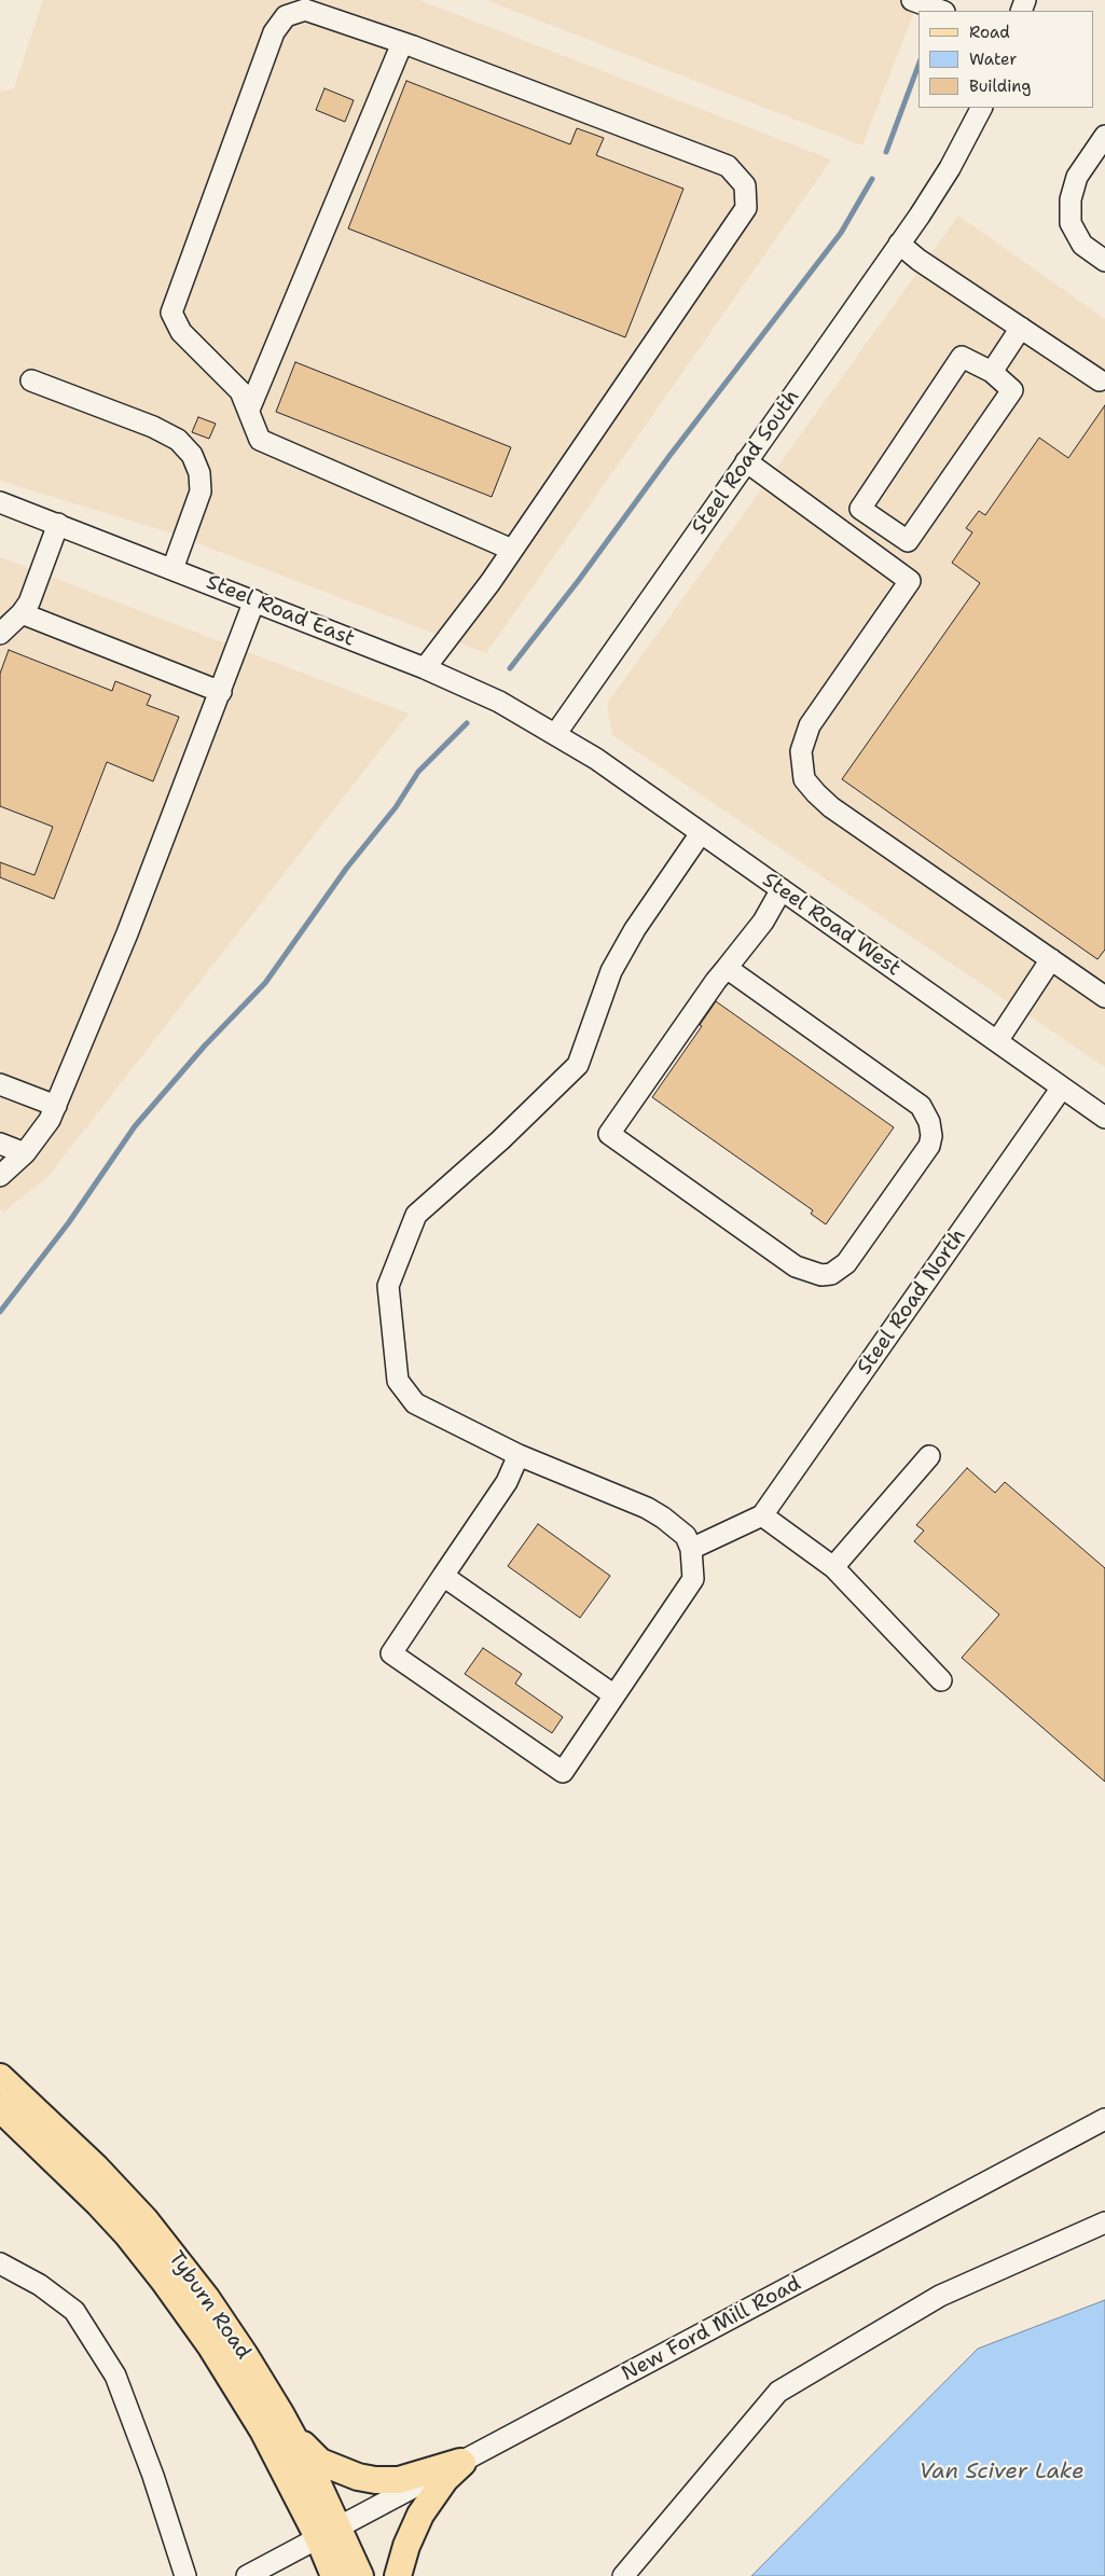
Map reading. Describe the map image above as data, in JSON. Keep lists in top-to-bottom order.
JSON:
{
  "streets": {
    "main road": ["Tyburn Road"],
    "street": [
      "Steel Road South",
      "Steel Road East",
      "Steel Road West",
      "Steel Road North",
      "New Ford Mill Road"
    ]
  },
  "crossings": [
    ["Steel Road South", "Steel Road East"],
    ["Steel Road South", "Steel Road West"],
    ["Steel Road East", "Steel Road West"],
    ["Steel Road West", "Steel Road North"],
    ["Tyburn Road", "New Ford Mill Road"]
  ],
  "water": ["Van Sciver Lake"],
  "legend": ["Road", "Water", "Building"]
}
